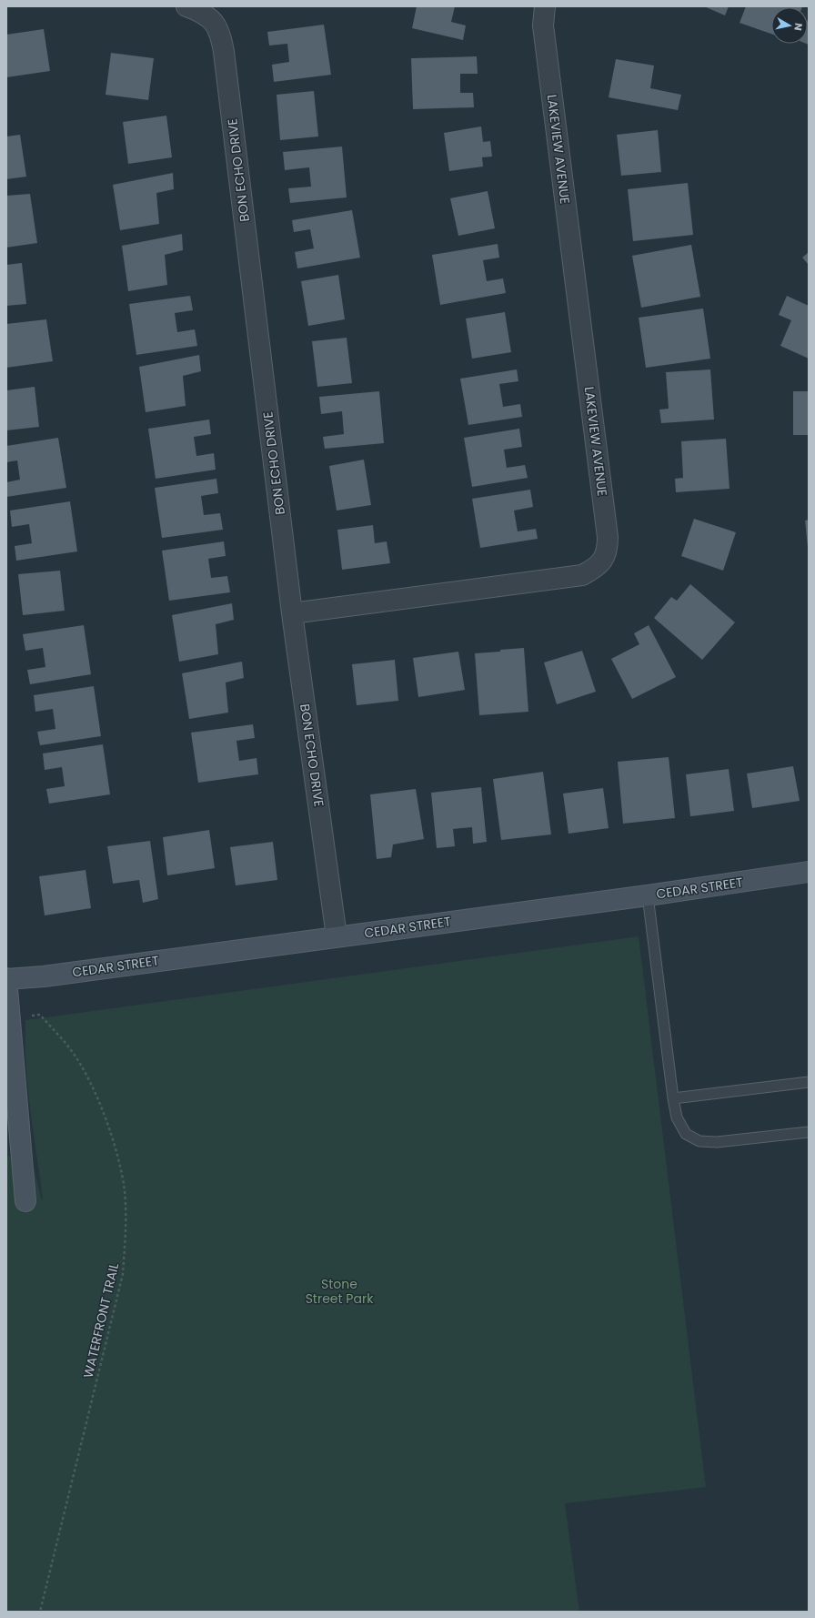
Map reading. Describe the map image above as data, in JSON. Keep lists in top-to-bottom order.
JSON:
{
  "streets": {
    "street": ["LAKEVIEW AVENUE", "BON ECHO DRIVE", "CEDAR STREET"],
    "path": ["WATERFRONT TRAIL"]
  },
  "crossings": [
    ["LAKEVIEW AVENUE", "BON ECHO DRIVE"],
    ["BON ECHO DRIVE", "CEDAR STREET"]
  ],
  "parks": ["Stone Street Park"],
  "north": "right"
}
